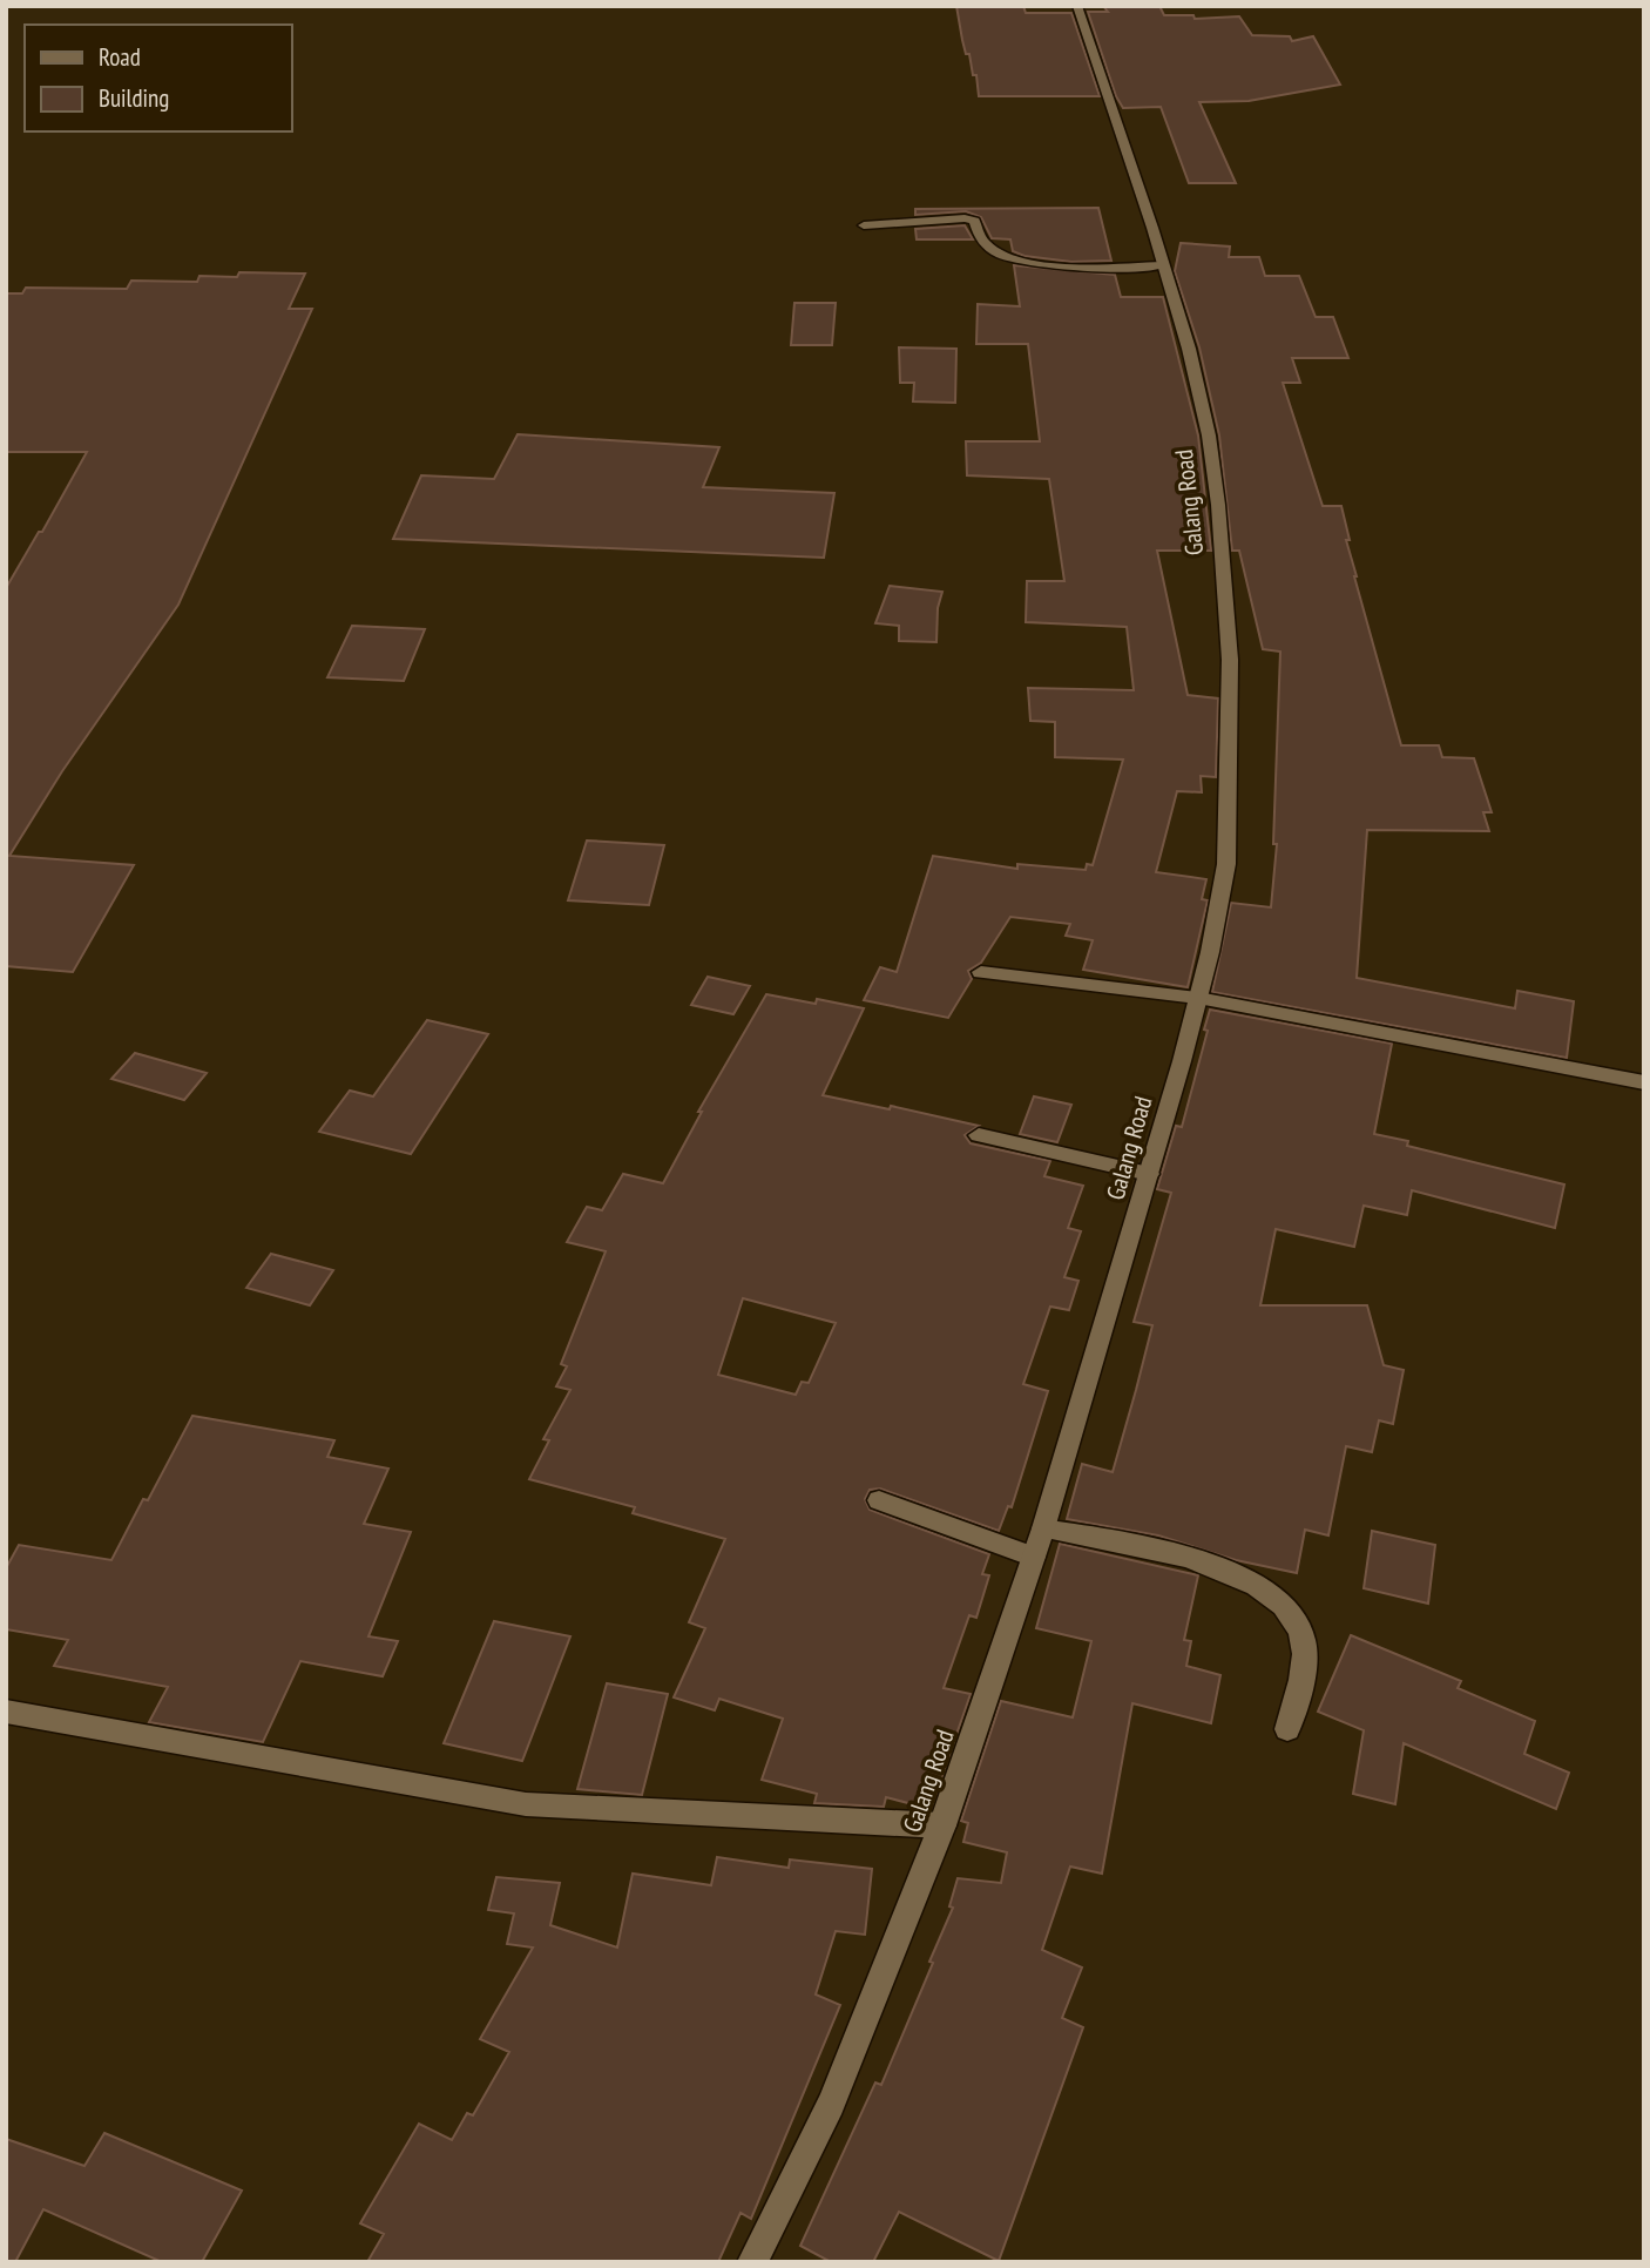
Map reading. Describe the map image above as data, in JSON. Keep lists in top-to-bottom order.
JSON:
{
  "streets": {
    "street": ["Galang Road"]
  },
  "legend": ["Road", "Building"]
}
